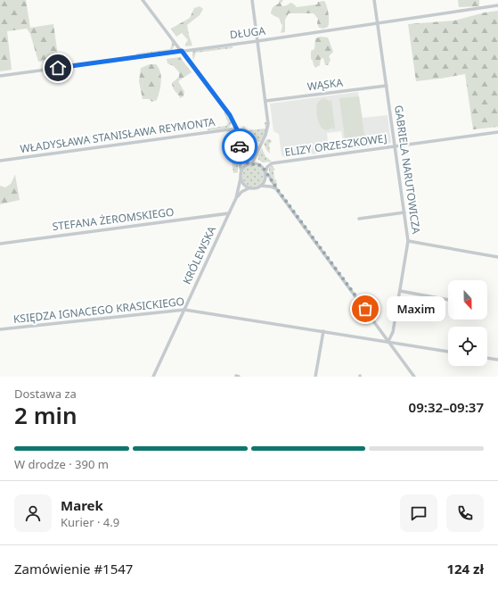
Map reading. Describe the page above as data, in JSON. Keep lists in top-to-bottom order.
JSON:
{
  "streets": {
    "street": [
      "DŁUGA",
      "WĄSKA",
      "WŁADYSŁAWA STANISŁAWA REYMONTA",
      "ELIZY ORZESZKOWEJ",
      "GABRIELA NARUTOWICZA",
      "STEFANA ŻEROMSKIEGO",
      "KRÓLEWSKA",
      "KSIĘDZA IGNACEGO KRASICKIEGO"
    ]
  },
  "crossings": [
    ["DŁUGA", "GABRIELA NARUTOWICZA"],
    ["WĄSKA", "GABRIELA NARUTOWICZA"],
    ["ELIZY ORZESZKOWEJ", "GABRIELA NARUTOWICZA"],
    ["ELIZY ORZESZKOWEJ", "KRÓLEWSKA"],
    ["GABRIELA NARUTOWICZA", "KSIĘDZA IGNACEGO KRASICKIEGO"],
    ["STEFANA ŻEROMSKIEGO", "KRÓLEWSKA"],
    ["KRÓLEWSKA", "KSIĘDZA IGNACEGO KRASICKIEGO"]
  ],
  "places": ["Maxim"],
  "north": "bottom",
  "page": {
    "bubble": "Maxim",
    "heading": ["2 min", "Dostawa za", "09:32–09:37"],
    "panel": [
      "Marek",
      "Kurier · 4.9",
      "Zamówienie #1547",
      "124 zł"
    ],
    "bar": "W drodze · 390 m"
  }
}
